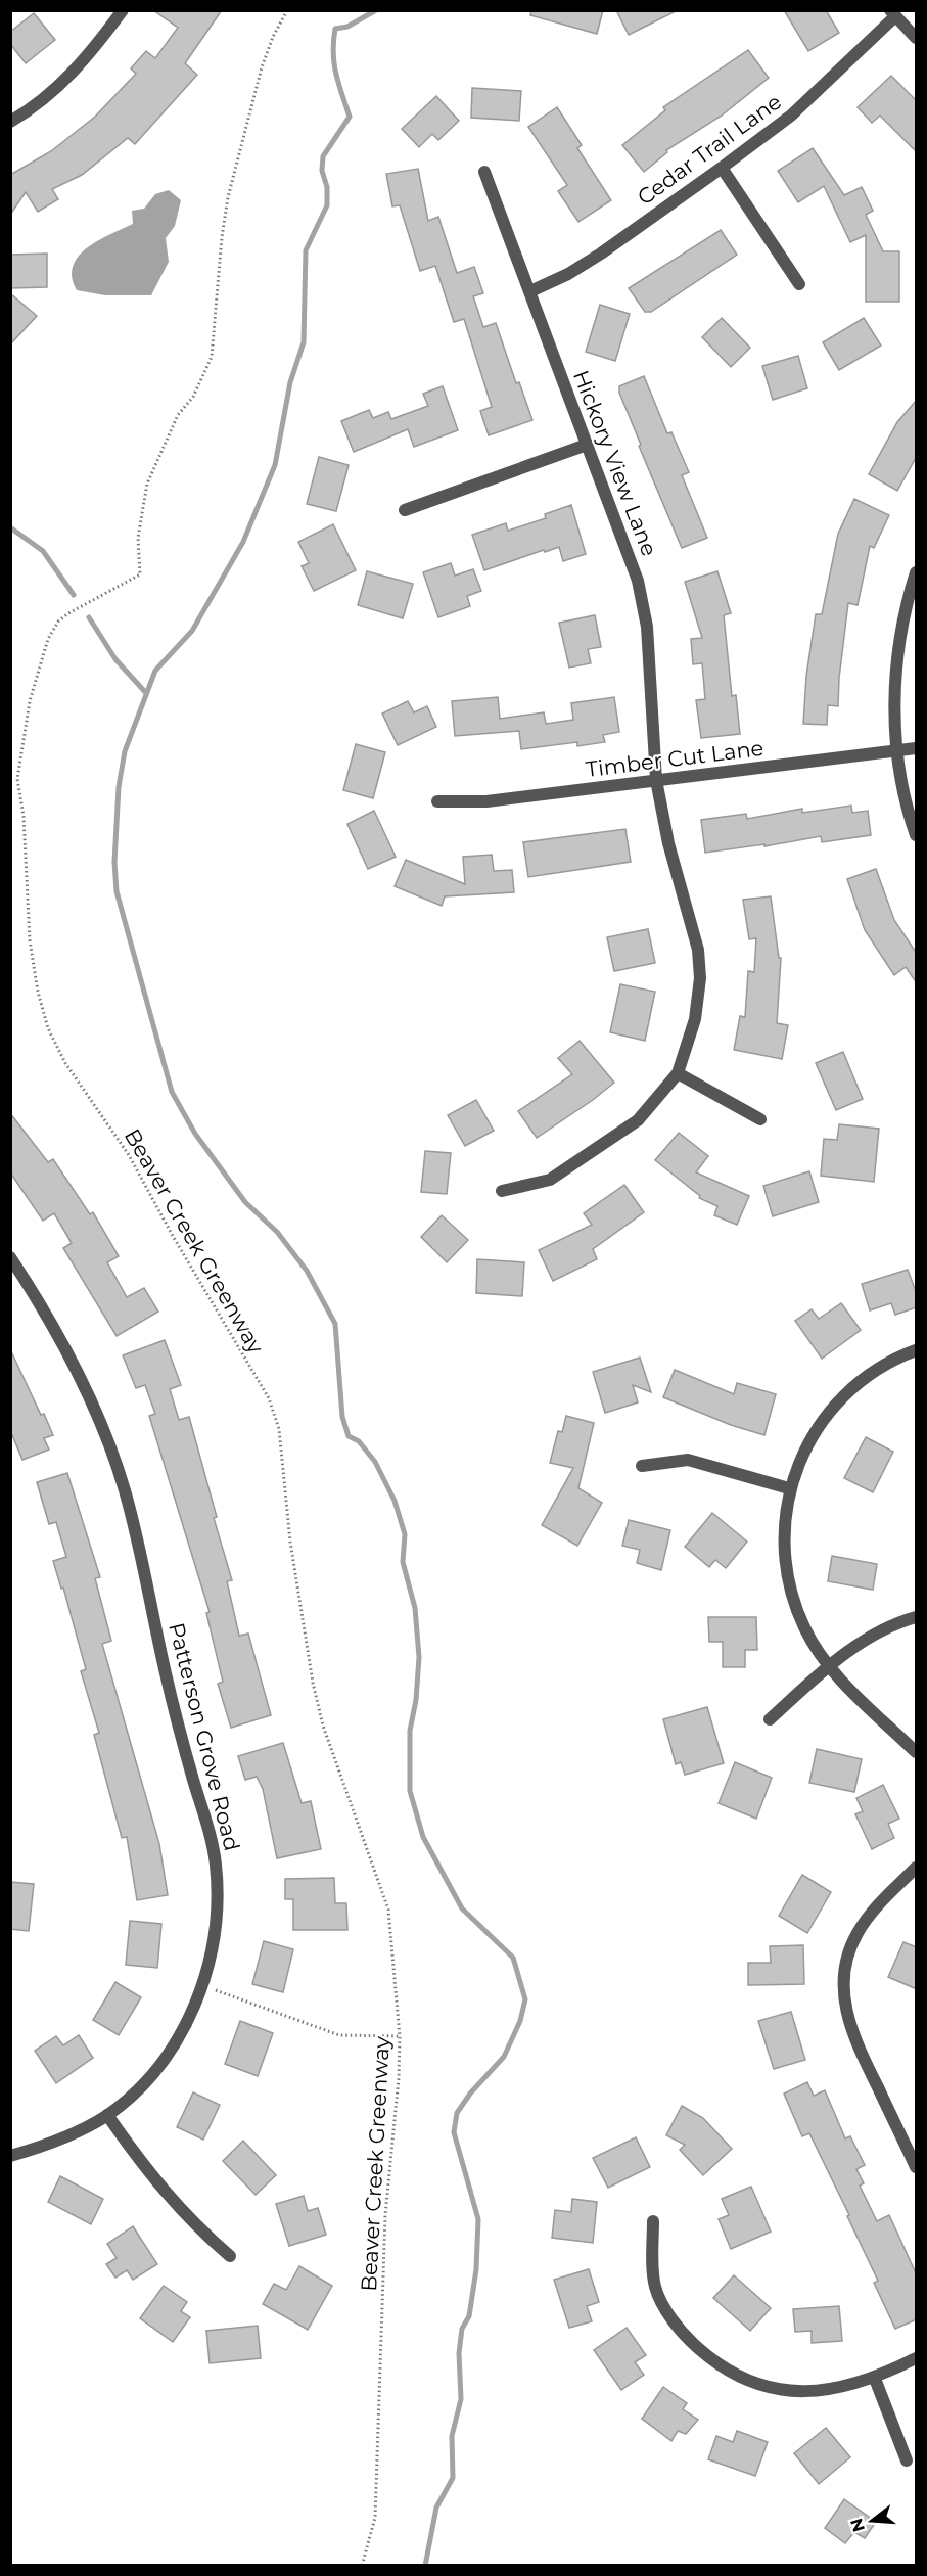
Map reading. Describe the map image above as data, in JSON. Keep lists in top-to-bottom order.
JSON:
{
  "streets": {
    "street": [
      "Cedar Trail Lane",
      "Hickory View Lane",
      "Timber Cut Lane",
      "Patterson Grove Road"
    ],
    "path": ["Beaver Creek Greenway"]
  },
  "crossings": [
    ["Cedar Trail Lane", "Hickory View Lane"],
    ["Hickory View Lane", "Timber Cut Lane"]
  ],
  "north": "left"
}
